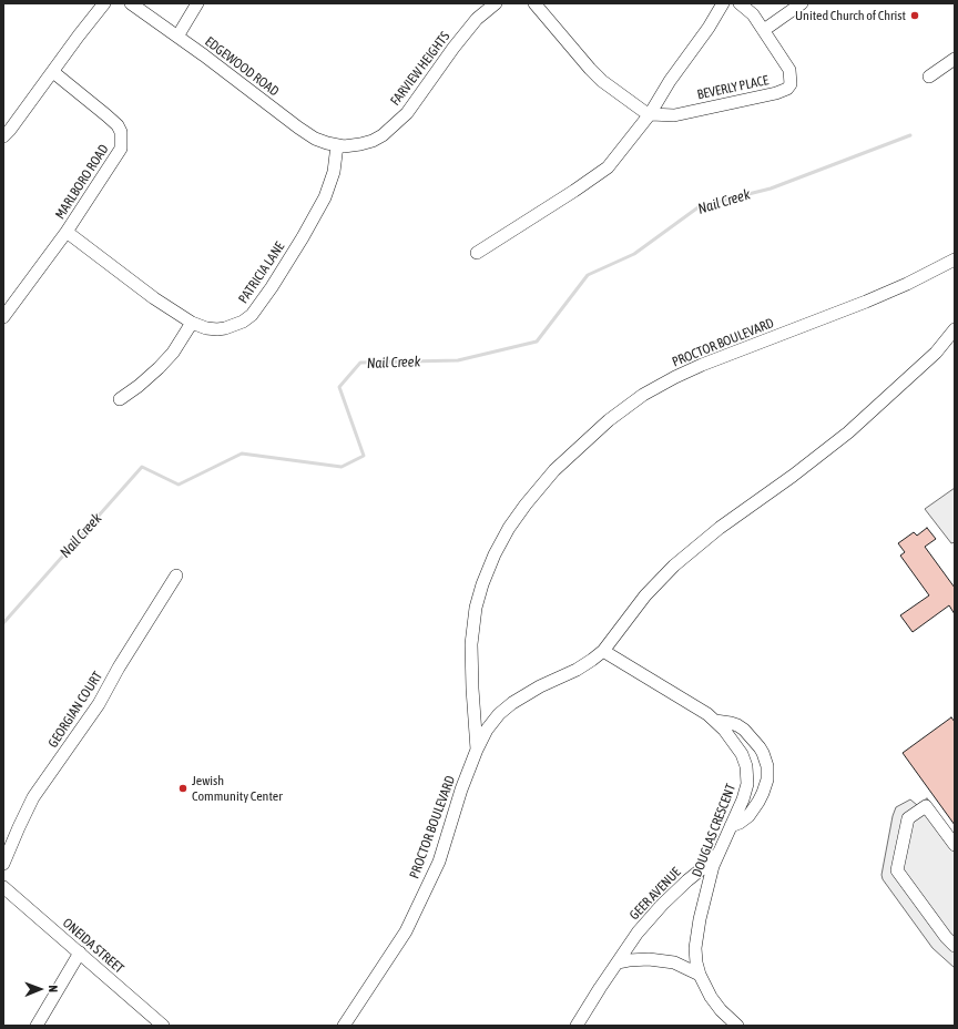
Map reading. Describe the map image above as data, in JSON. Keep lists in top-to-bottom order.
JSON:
{
  "streets": {
    "street": [
      "EDGEWOOD ROAD",
      "FARVIEW HEIGHTS",
      "BEVERLY PLACE",
      "MARLBORO ROAD",
      "PATRICIA LANE",
      "PROCTOR BOULEVARD",
      "GEORGIAN COURT",
      "DOUGLAS CRESCENT",
      "GEER AVENUE",
      "ONEIDA STREET"
    ]
  },
  "crossings": [
    ["EDGEWOOD ROAD", "FARVIEW HEIGHTS"],
    ["EDGEWOOD ROAD", "PATRICIA LANE"],
    ["FARVIEW HEIGHTS", "PATRICIA LANE"],
    ["MARLBORO ROAD", "PATRICIA LANE"],
    ["PROCTOR BOULEVARD", "DOUGLAS CRESCENT"],
    ["DOUGLAS CRESCENT", "GEER AVENUE"]
  ],
  "water": ["Nail Creek"],
  "places": ["United Church of Christ", "Jewish Community Center"],
  "north": "right"
}
